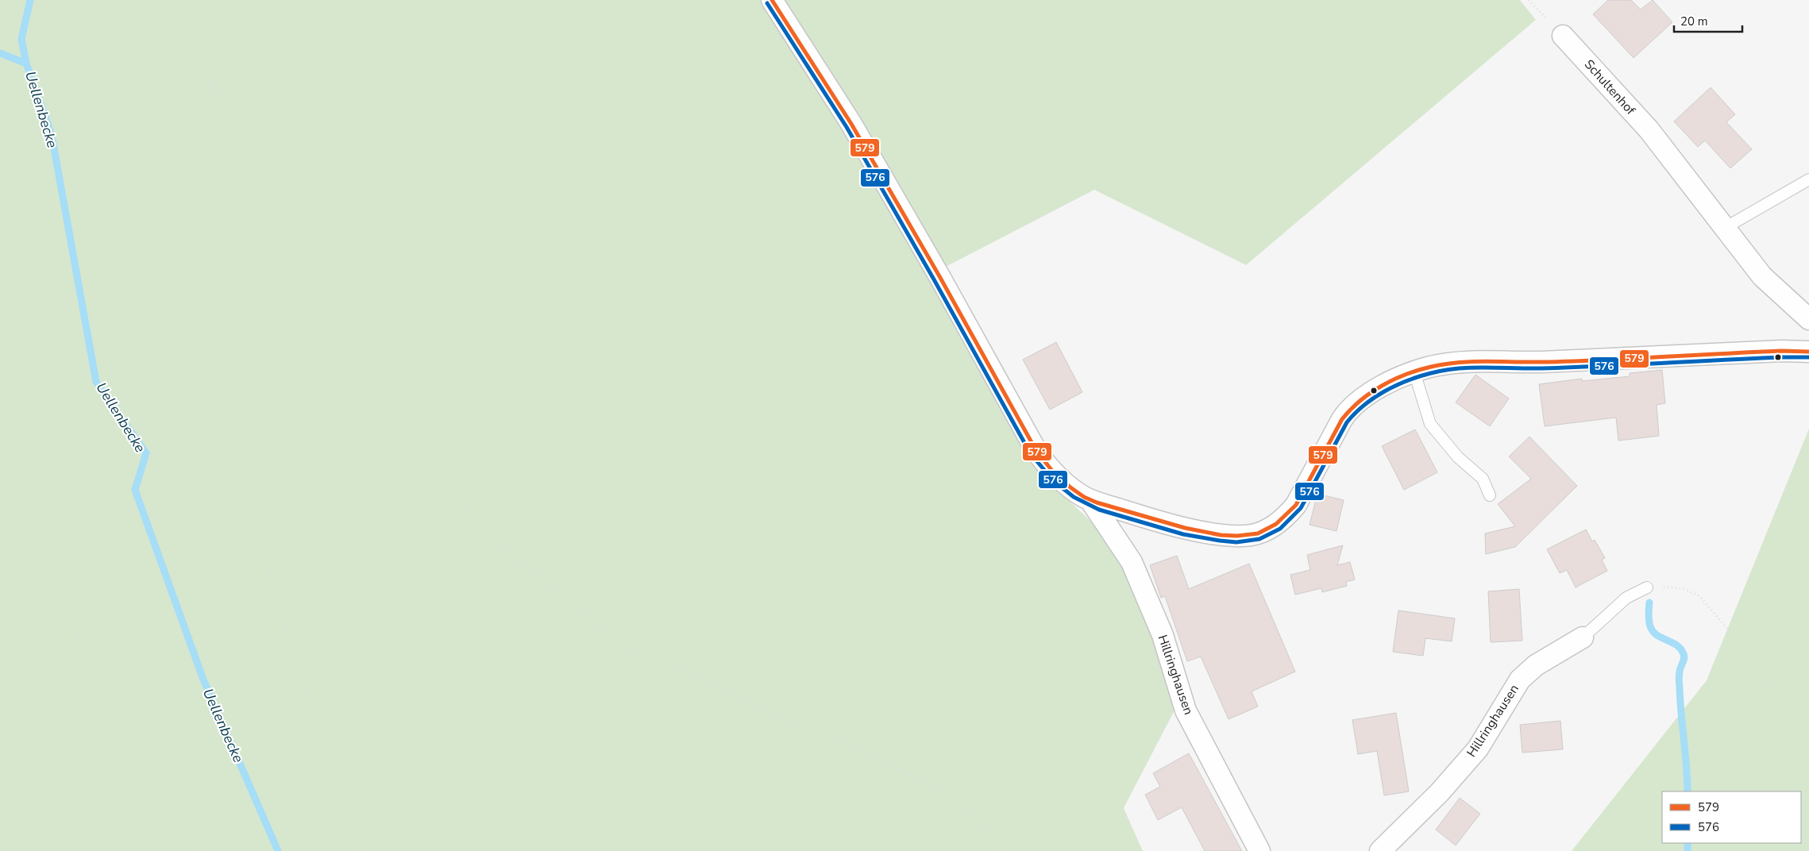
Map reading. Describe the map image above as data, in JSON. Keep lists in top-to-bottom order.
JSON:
{
  "streets": {
    "street": ["Schultenhof", "Hillringhausen"]
  },
  "water": ["Uellenbecke"],
  "lines": ["transit line 579", "transit line 576"],
  "legend": ["579", "576"],
  "scale_bar": "20 m"
}
